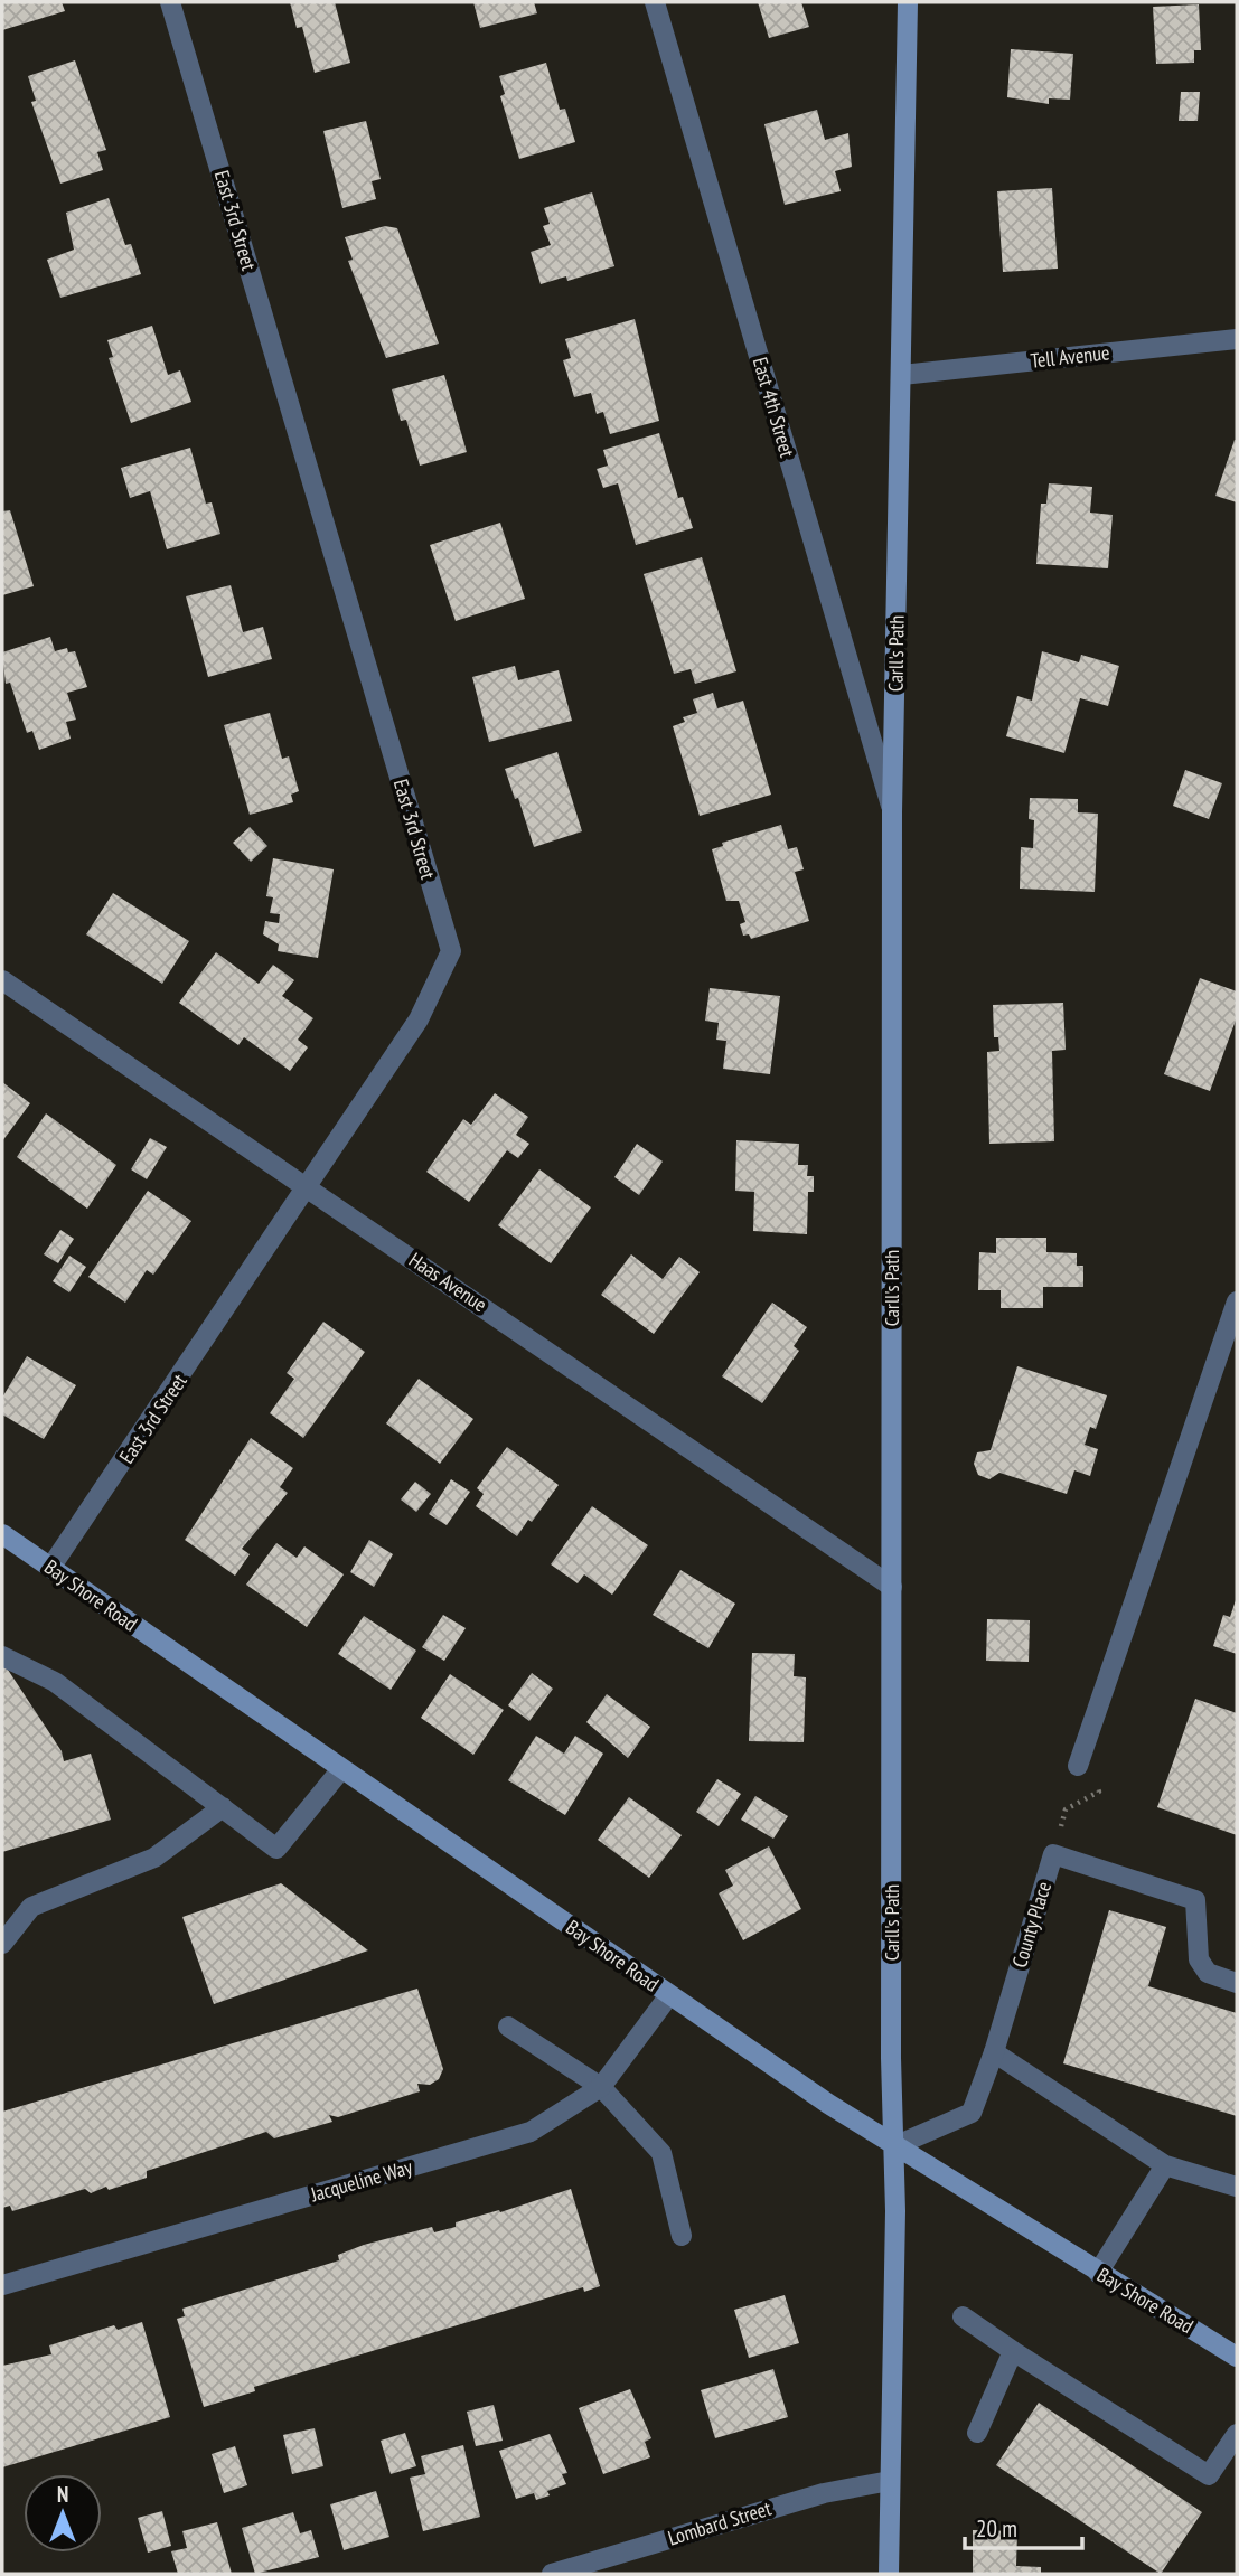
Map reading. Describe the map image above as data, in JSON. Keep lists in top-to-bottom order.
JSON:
{
  "streets": {
    "street": [
      "East 3rd Street",
      "Tell Avenue",
      "East 4th Street",
      "Carll's Path",
      "Haas Avenue",
      "Bay Shore Road",
      "County Place",
      "Jacqueline Way",
      "Lombard Street"
    ]
  },
  "crossings": [
    ["East 3rd Street", "Haas Avenue"],
    ["East 3rd Street", "Bay Shore Road"],
    ["Tell Avenue", "Carll's Path"],
    ["East 4th Street", "Carll's Path"],
    ["Carll's Path", "Haas Avenue"],
    ["Carll's Path", "Bay Shore Road"],
    ["Carll's Path", "County Place"],
    ["Carll's Path", "Lombard Street"],
    ["Bay Shore Road", "County Place"],
    ["Bay Shore Road", "Jacqueline Way"]
  ],
  "scale_bar": "20 m",
  "north": "top"
}
